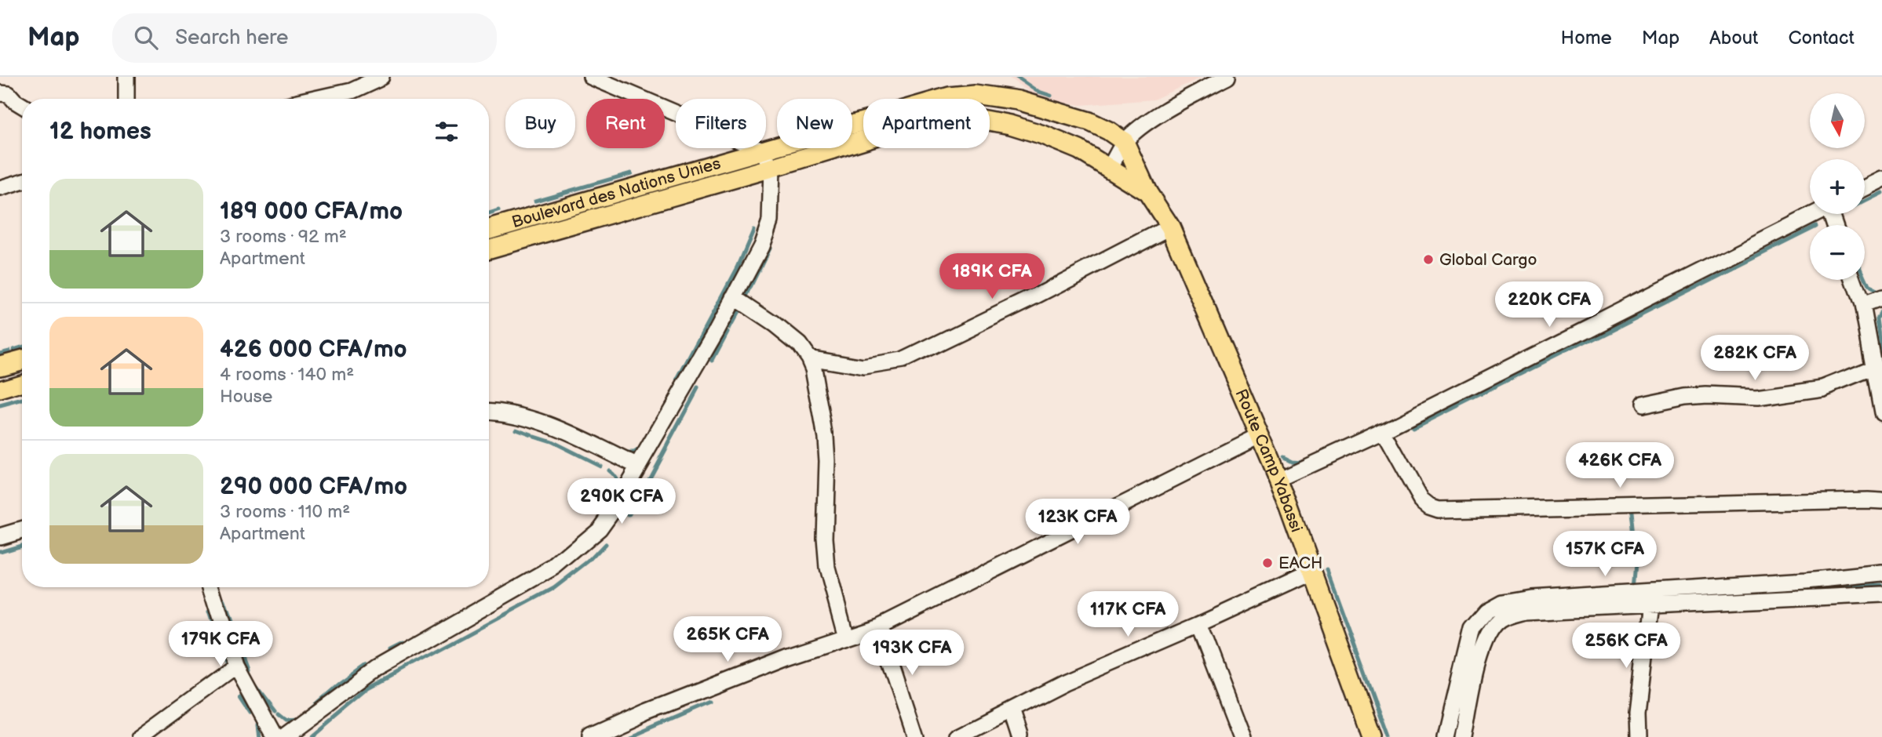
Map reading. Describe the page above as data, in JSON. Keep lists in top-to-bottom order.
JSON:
{
  "streets": {
    "main road": ["Boulevard des Nations Unies", "Route Camp Yabassi"]
  },
  "crossings": [
    ["Boulevard des Nations Unies", "Route Camp Yabassi"]
  ],
  "places": ["Global Cargo", "EACH"],
  "north": "bottom",
  "page": {
    "header": "Map",
    "search": "Search here",
    "nav": [
      "Home",
      "Map",
      "About",
      "Contact"
    ],
    "map_buttons": ["+", "−"],
    "chip": [
      "Buy",
      "Rent",
      "Filters",
      "New",
      "Apartment"
    ],
    "heading": "12 homes",
    "list": [
      {
        "name": "189 000 CFA/mo",
        "note": "3 rooms · 92 m² · Apartment"
      },
      {
        "name": "426 000 CFA/mo",
        "note": "4 rooms · 140 m² · House"
      },
      {
        "name": "290 000 CFA/mo",
        "note": "3 rooms · 110 m² · Apartment"
      }
    ],
    "price": [
      "189K CFA",
      "220K CFA",
      "282K CFA",
      "426K CFA",
      "290K CFA",
      "123K CFA",
      "157K CFA",
      "117K CFA",
      "265K CFA",
      "179K CFA",
      "256K CFA",
      "193K CFA"
    ]
  }
}
